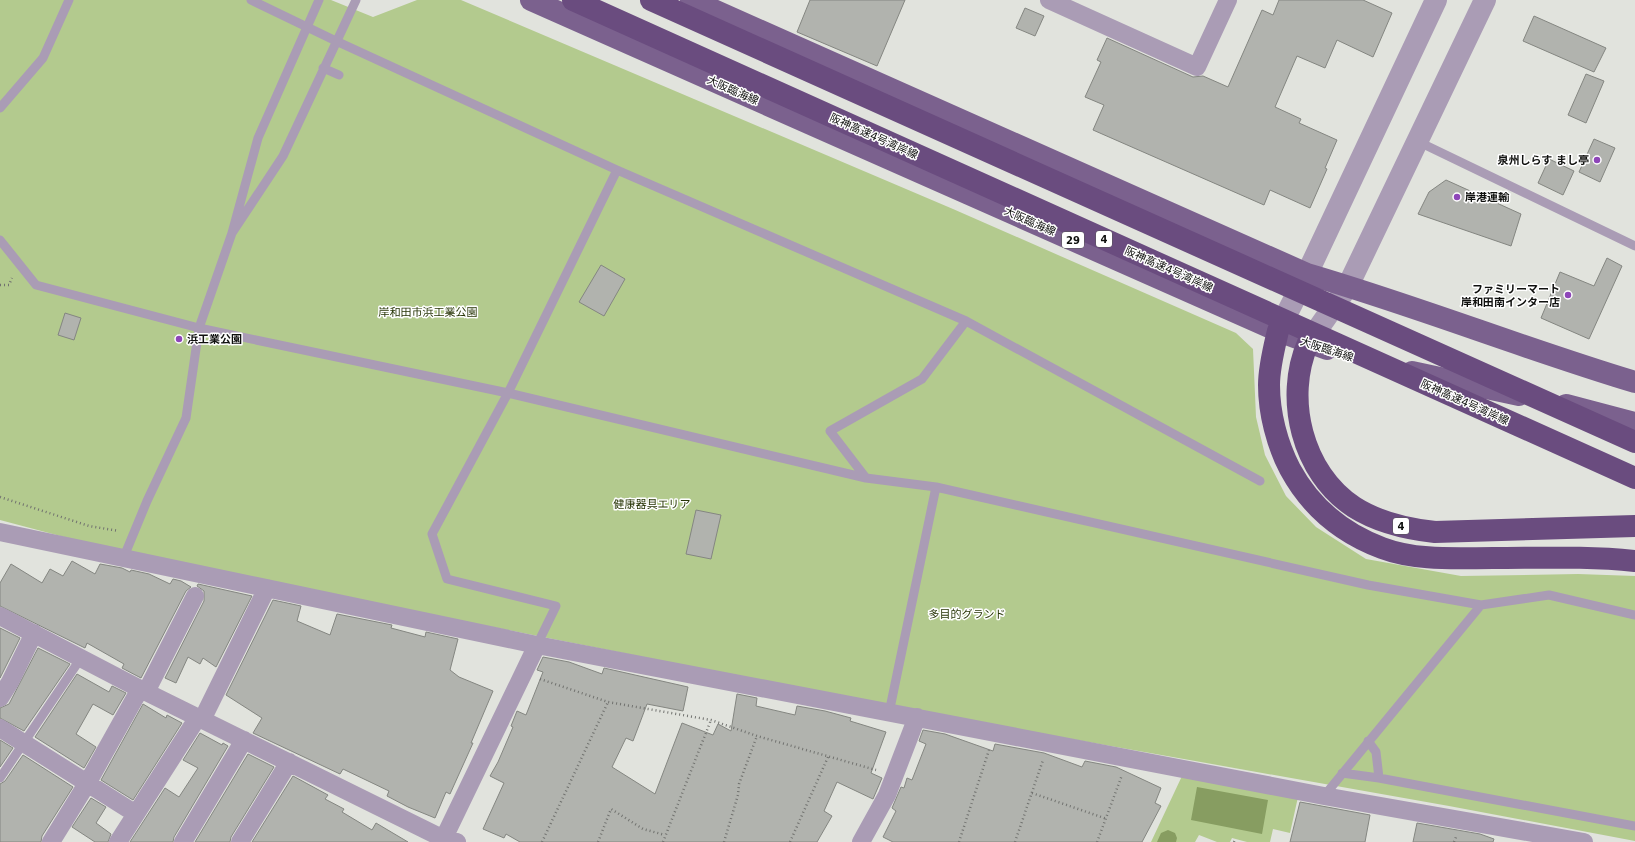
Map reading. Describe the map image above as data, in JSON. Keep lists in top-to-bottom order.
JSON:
{
  "streets": {
    "highway": ["阪神高速4号湾岸線", "4"],
    "main road": ["大阪臨海線", "29"]
  },
  "crossings": [
    ["大阪臨海線", "4"]
  ],
  "parks": ["岸和田市浜工業公園", "健康器具エリア", "多目的グランド"],
  "places": [
    "泉州しらす まし亭",
    "岸港運輸",
    "ファミリーマート 岸和田南インター店",
    "浜工業公園"
  ]
}
